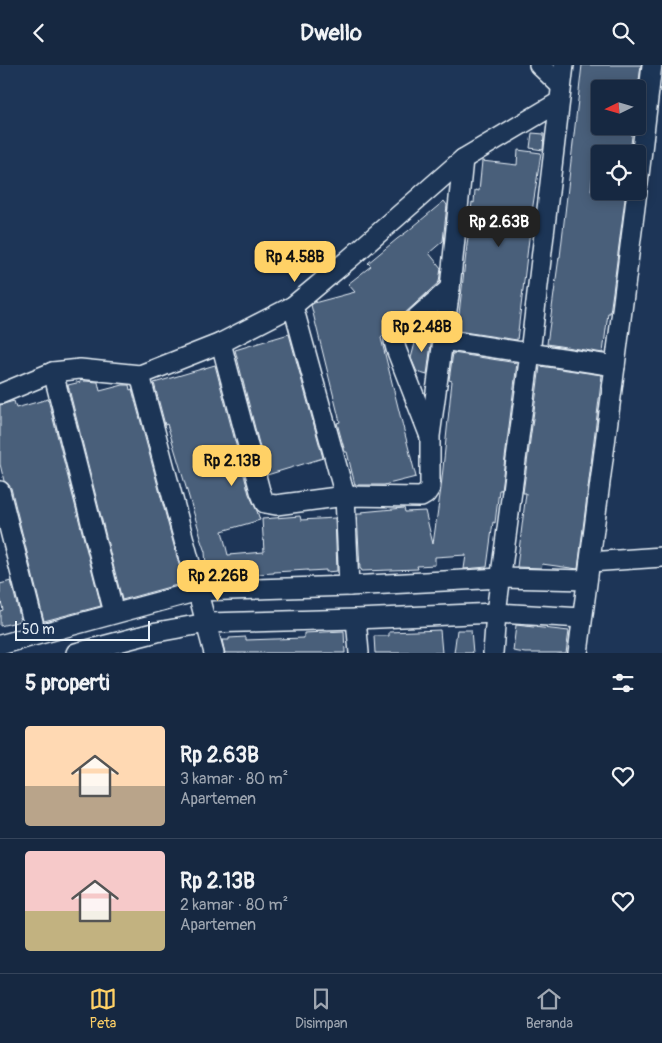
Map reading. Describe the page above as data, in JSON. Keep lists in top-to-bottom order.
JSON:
{
  "scale_bar": "50 m",
  "north": "left",
  "page": {
    "header": "Dwello",
    "price": [
      "Rp 2.63B",
      "Rp 4.58B",
      "Rp 2.48B",
      "Rp 2.13B",
      "Rp 2.26B"
    ],
    "scale": "50 m",
    "heading": "5 properti",
    "list": [
      {
        "name": "Rp 2.63B",
        "note": "3 kamar · 80 m² · Apartemen"
      },
      {
        "name": "Rp 2.13B",
        "note": "2 kamar · 80 m² · Apartemen"
      }
    ],
    "tabs": ["Peta", "Disimpan", "Beranda"]
  }
}
